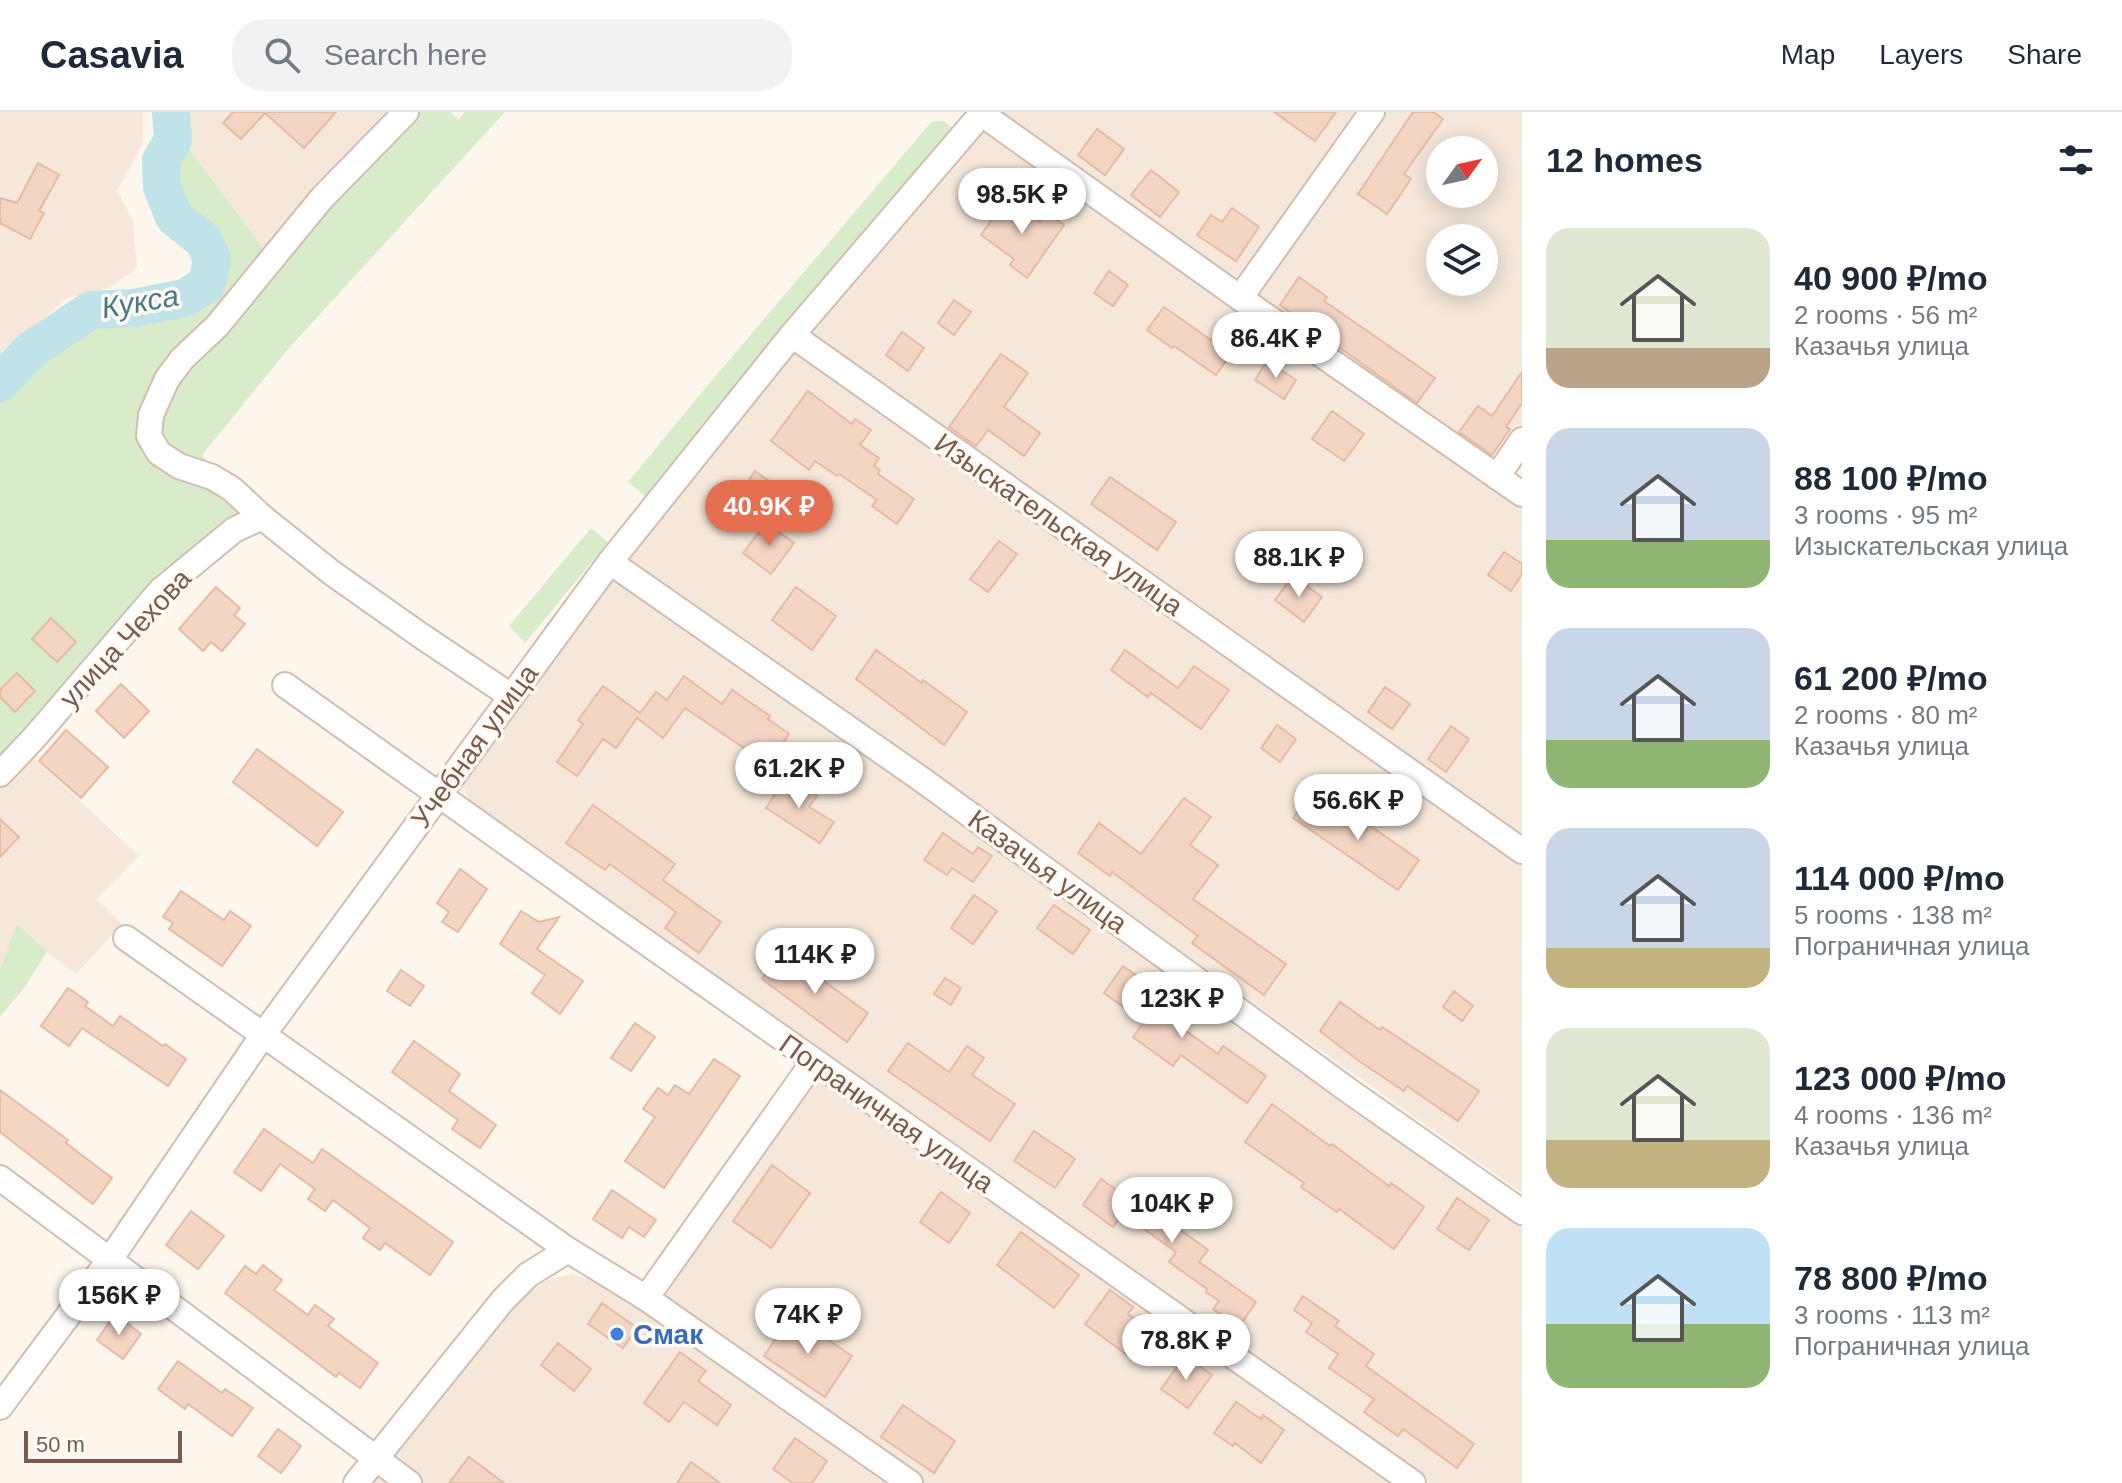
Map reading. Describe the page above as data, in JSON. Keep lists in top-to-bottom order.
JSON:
{
  "streets": {
    "street": [
      "Изыскательская улица",
      "улица Чехова",
      "Учебная улица",
      "Казачья улица",
      "Пограничная улица"
    ]
  },
  "crossings": [
    ["Изыскательская улица", "Учебная улица"],
    ["Учебная улица", "Казачья улица"],
    ["Учебная улица", "Пограничная улица"]
  ],
  "water": ["Кукса"],
  "places": ["Смак"],
  "scale_bar": "50 m",
  "north": "top right",
  "page": {
    "header": "Casavia",
    "search": "Search here",
    "nav": ["Map", "Layers", "Share"],
    "heading": "12 homes",
    "price": [
      "98.5K ₽",
      "86.4K ₽",
      "40.9K ₽",
      "88.1K ₽",
      "61.2K ₽",
      "56.6K ₽",
      "114K ₽",
      "123K ₽",
      "104K ₽",
      "156K ₽",
      "74K ₽",
      "78.8K ₽"
    ],
    "list": [
      {
        "name": "40 900 ₽/mo",
        "note": "2 rooms · 56 m² · Казачья улица"
      },
      {
        "name": "88 100 ₽/mo",
        "note": "3 rooms · 95 m² · Изыскательская улица"
      },
      {
        "name": "61 200 ₽/mo",
        "note": "2 rooms · 80 m² · Казачья улица"
      },
      {
        "name": "114 000 ₽/mo",
        "note": "5 rooms · 138 m² · Пограничная улица"
      },
      {
        "name": "123 000 ₽/mo",
        "note": "4 rooms · 136 m² · Казачья улица"
      },
      {
        "name": "78 800 ₽/mo",
        "note": "3 rooms · 113 m² · Пограничная улица"
      }
    ],
    "scale": "50 m"
  }
}
